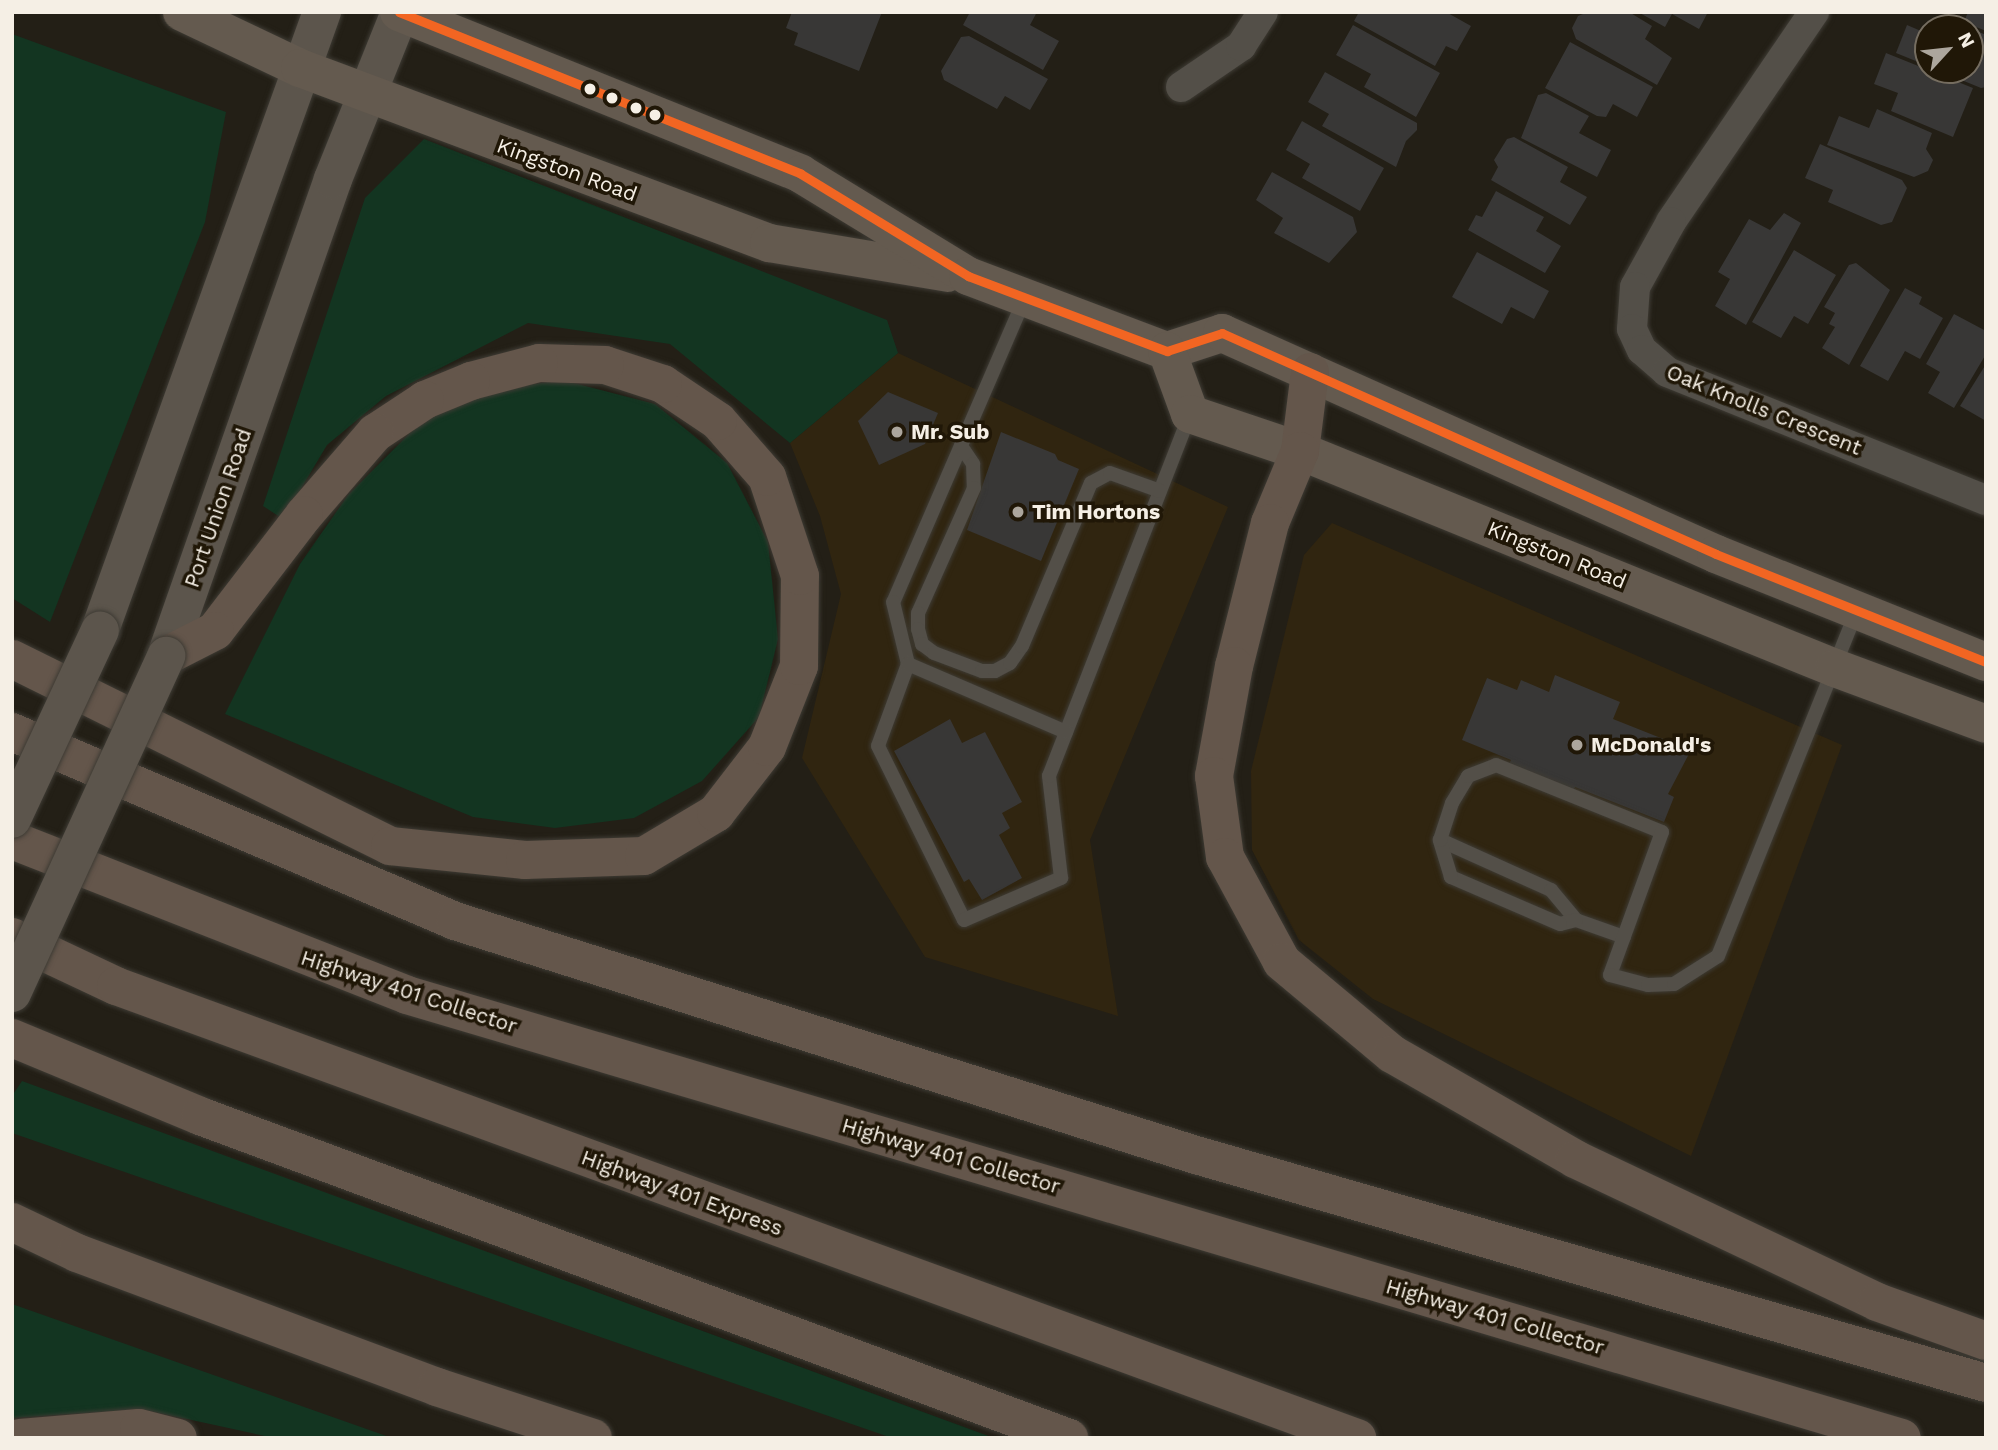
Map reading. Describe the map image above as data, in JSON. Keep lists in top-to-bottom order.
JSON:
{
  "streets": {
    "highway": ["Highway 401 Collector", "Highway 401 Express"],
    "main road": ["Kingston Road", "Port Union Road"],
    "street": ["Oak Knolls Crescent"]
  },
  "crossings": [
    ["Kingston Road", "Port Union Road"]
  ],
  "places": ["Mr. Sub", "Tim Hortons", "McDonald's"],
  "north": "top right"
}
